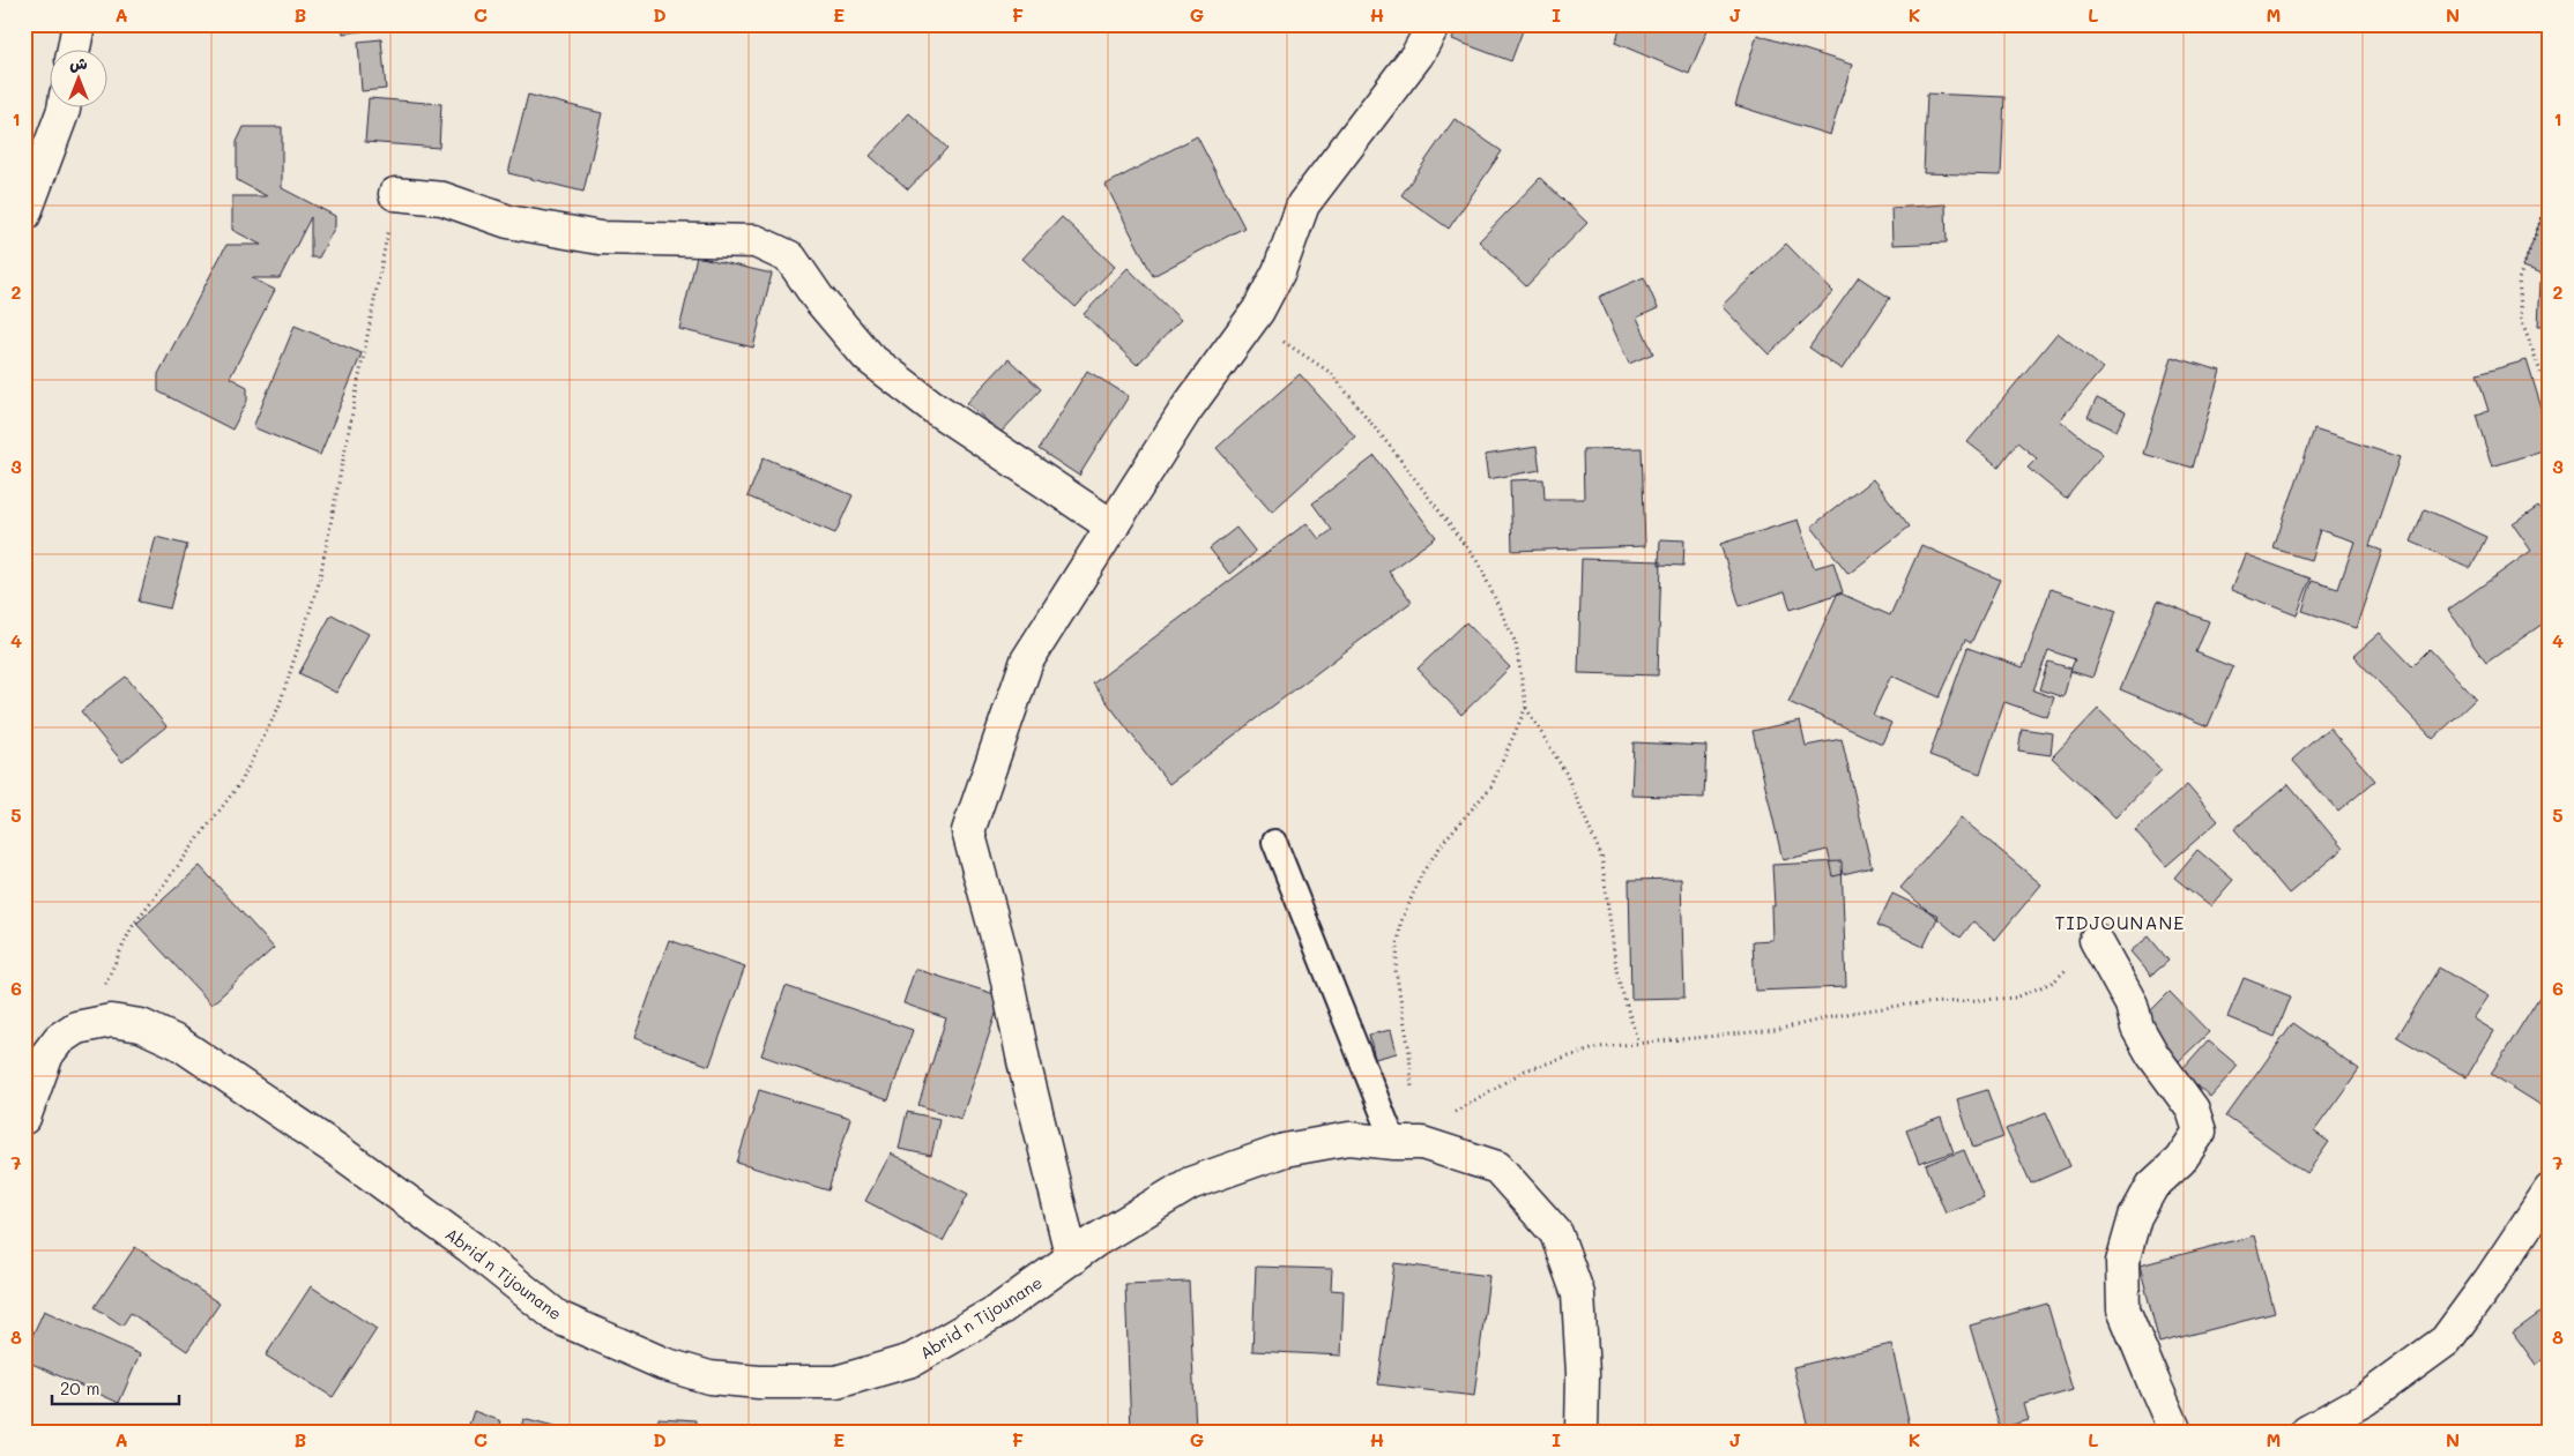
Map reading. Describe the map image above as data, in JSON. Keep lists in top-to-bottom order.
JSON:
{
  "streets": {
    "street": ["Abrid n Tijounane"]
  },
  "districts": ["TIDJOUNANE"],
  "scale_bar": "20 m",
  "north": "top",
  "grid": {
    "columns": [
      "A",
      "B",
      "C",
      "D",
      "E",
      "F",
      "G",
      "H",
      "I",
      "J",
      "K",
      "L",
      "M",
      "N"
    ],
    "rows": [
      "1",
      "2",
      "3",
      "4",
      "5",
      "6",
      "7",
      "8"
    ]
  }
}
